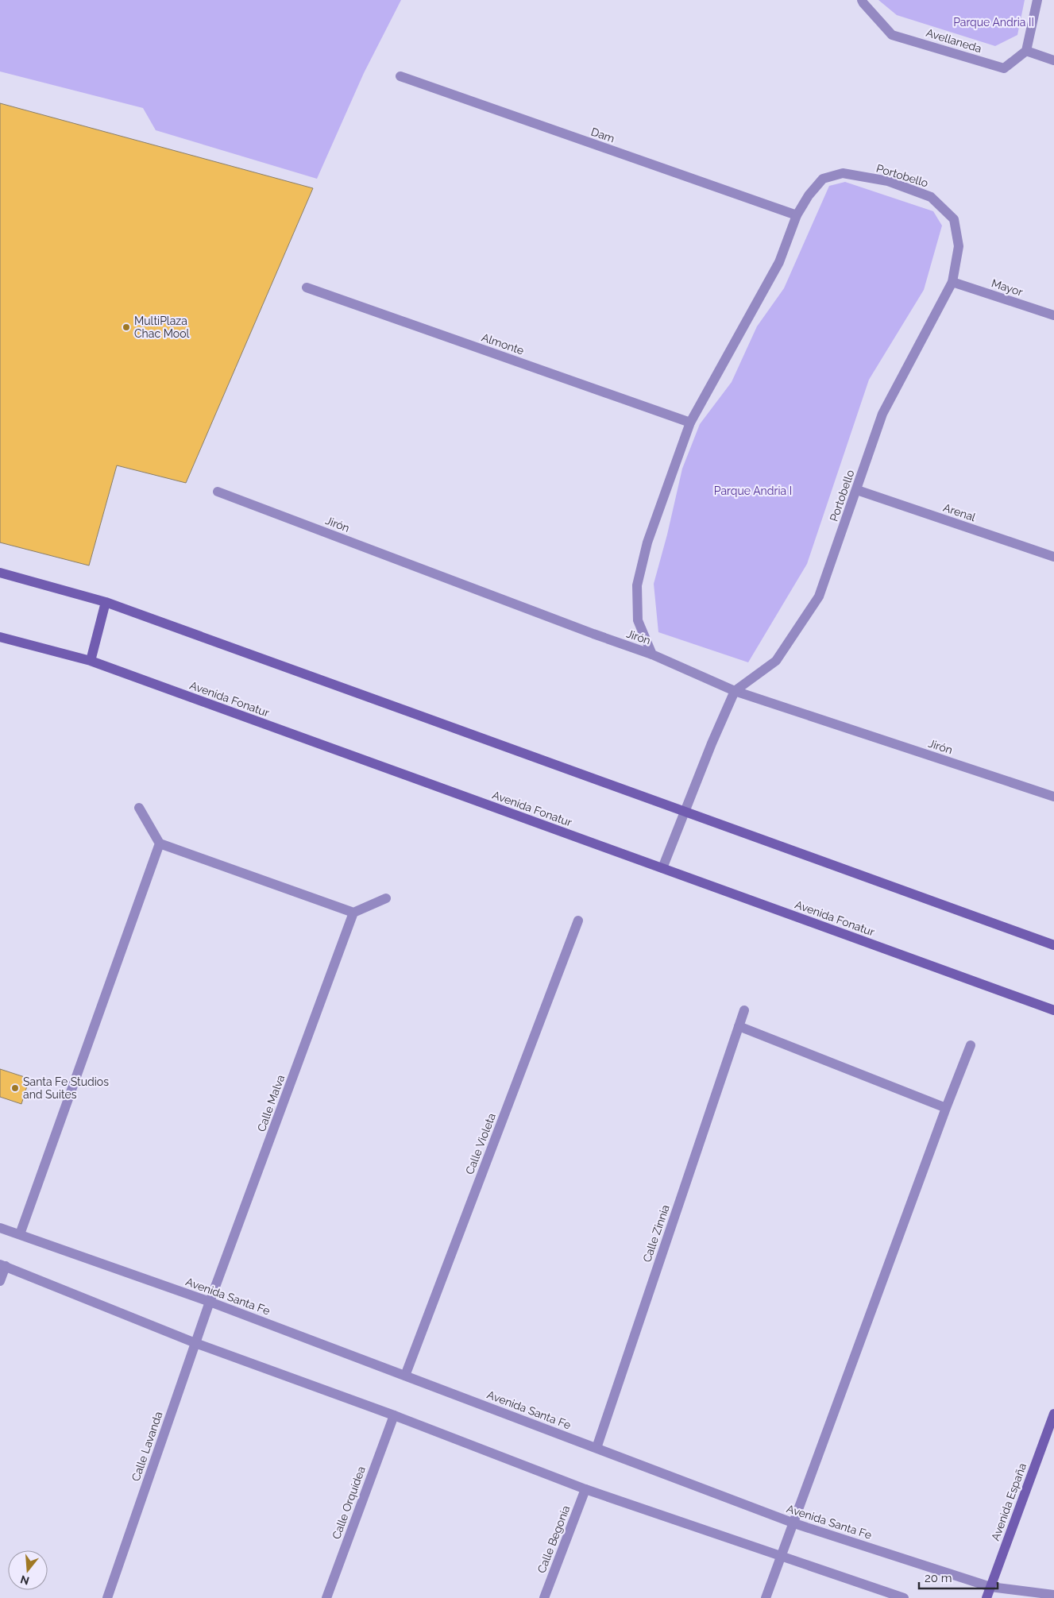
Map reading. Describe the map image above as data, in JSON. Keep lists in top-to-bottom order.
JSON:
{
  "streets": {
    "main road": ["Avenida Fonatur", "Avenida España"],
    "street": [
      "Avellaneda",
      "Dam",
      "Portobello",
      "Mayor",
      "Almonte",
      "Arenal",
      "Jirón",
      "Calle Malva",
      "Calle Violeta",
      "Calle Zinnia",
      "Avenida Santa Fe",
      "Calle Lavanda",
      "Calle Orquídea",
      "Calle Begonia"
    ]
  },
  "crossings": [
    ["Dam", "Portobello"],
    ["Portobello", "Mayor"],
    ["Portobello", "Almonte"],
    ["Portobello", "Arenal"],
    ["Portobello", "Jirón"],
    ["Calle Malva", "Avenida Santa Fe"],
    ["Calle Malva", "Calle Lavanda"],
    ["Calle Violeta", "Avenida Santa Fe"],
    ["Calle Zinnia", "Avenida Santa Fe"],
    ["Avenida Santa Fe", "Calle Lavanda"],
    ["Avenida Santa Fe", "Avenida España"]
  ],
  "parks": ["Parque Andria II", "Parque Andria I"],
  "places": ["MultiPlaza Chac Mool", "Santa Fe Studios and Suites"],
  "scale_bar": "20 m",
  "north": "bottom"
}
